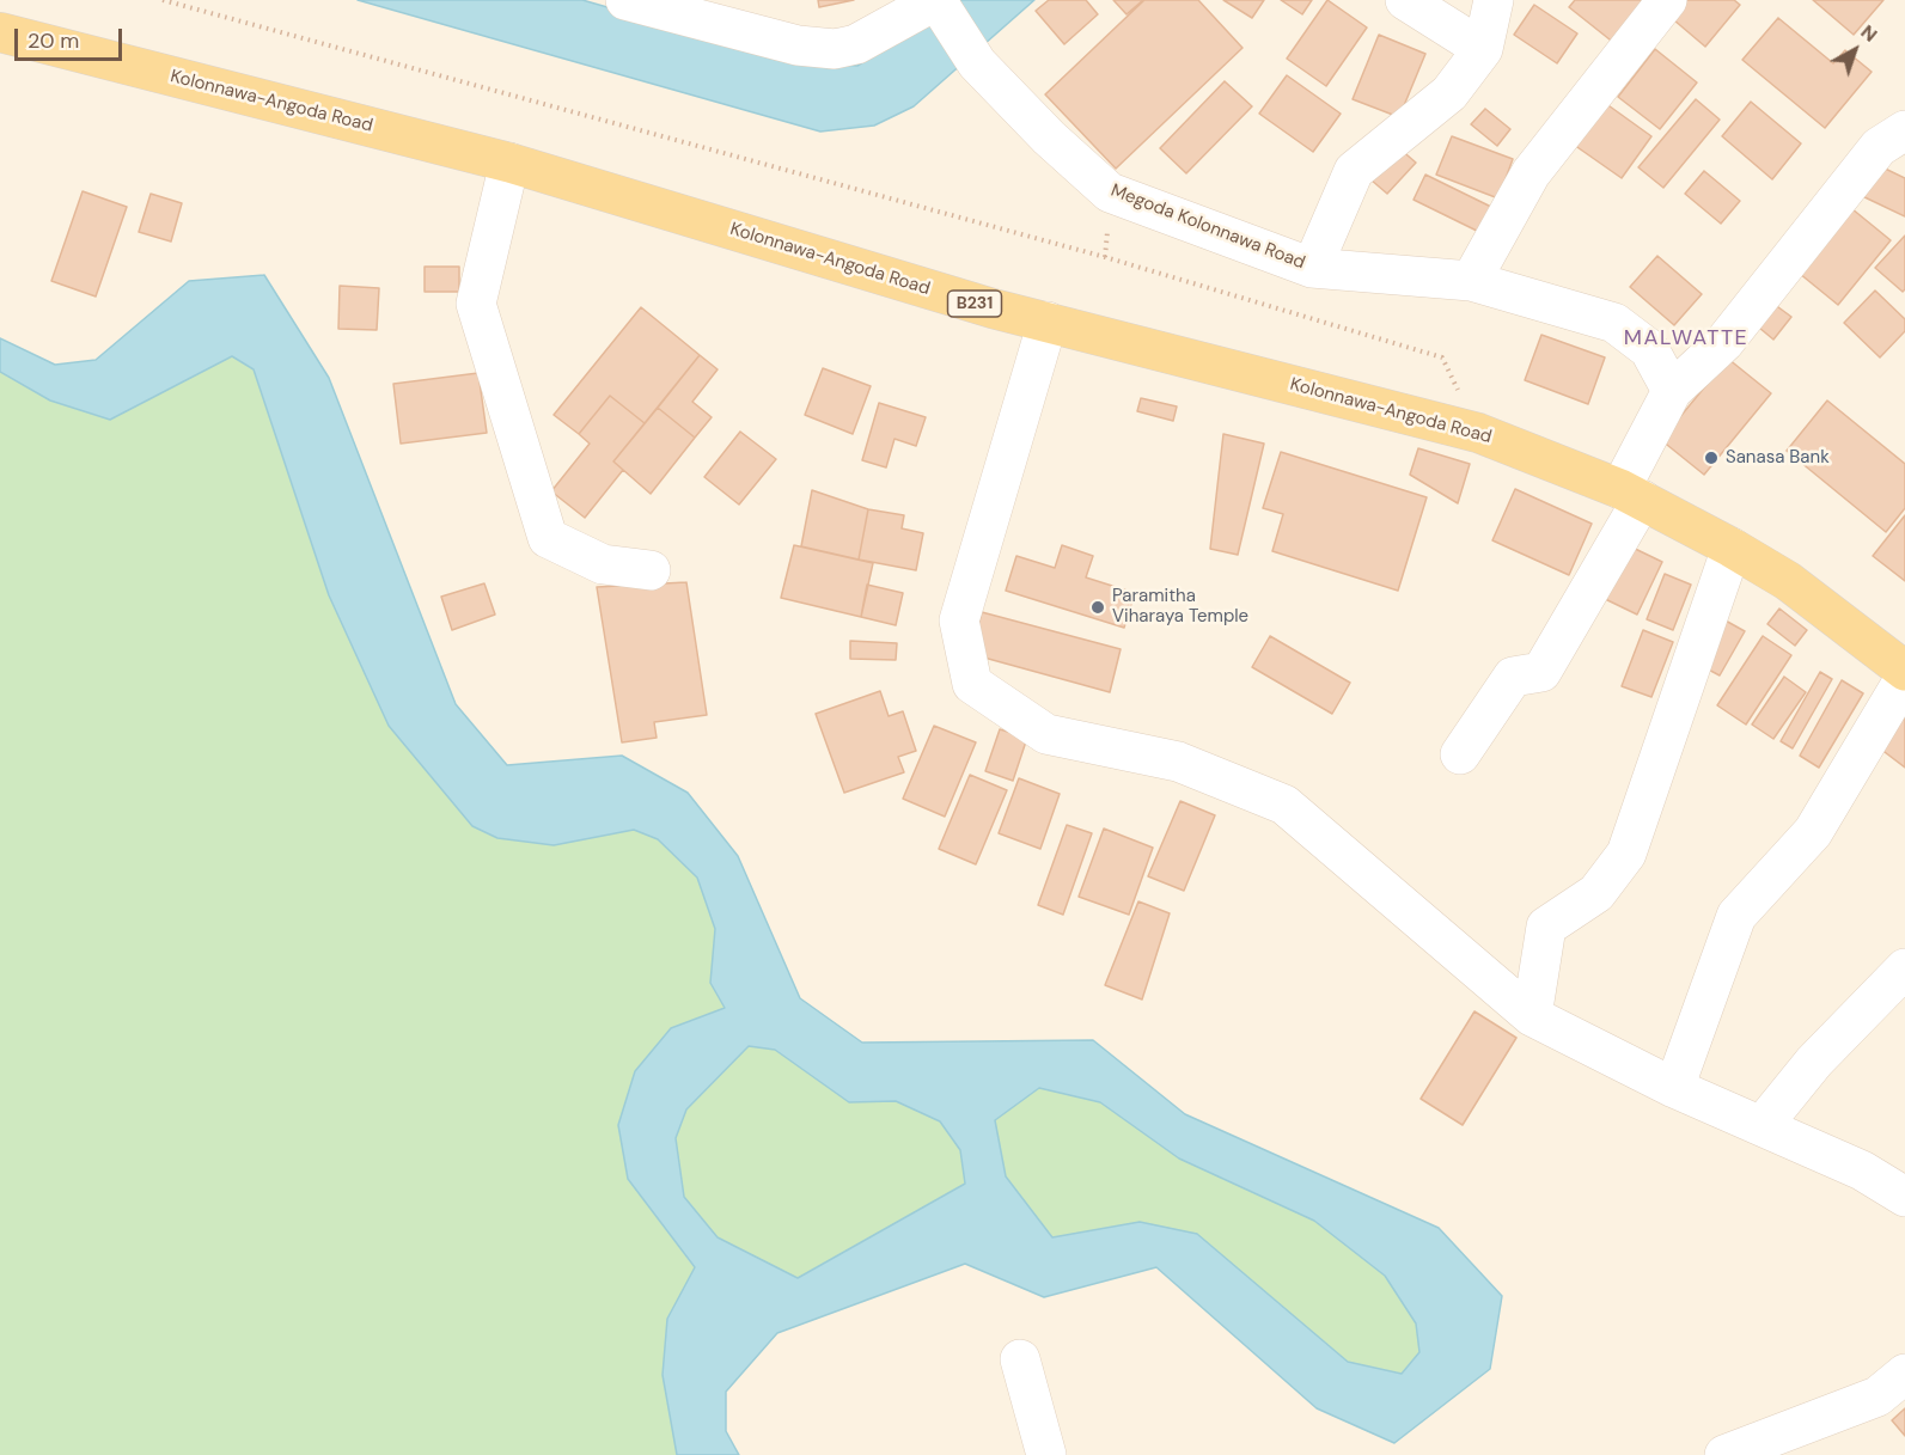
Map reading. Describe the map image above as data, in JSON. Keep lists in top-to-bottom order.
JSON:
{
  "streets": {
    "main road": ["Kolonnawa-Angoda Road", "B231"],
    "street": ["Megoda Kolonnawa Road"]
  },
  "districts": ["MALWATTE"],
  "places": ["Sanasa Bank", "Paramitha Viharaya Temple"],
  "scale_bar": "20 m",
  "north": "top right"
}
